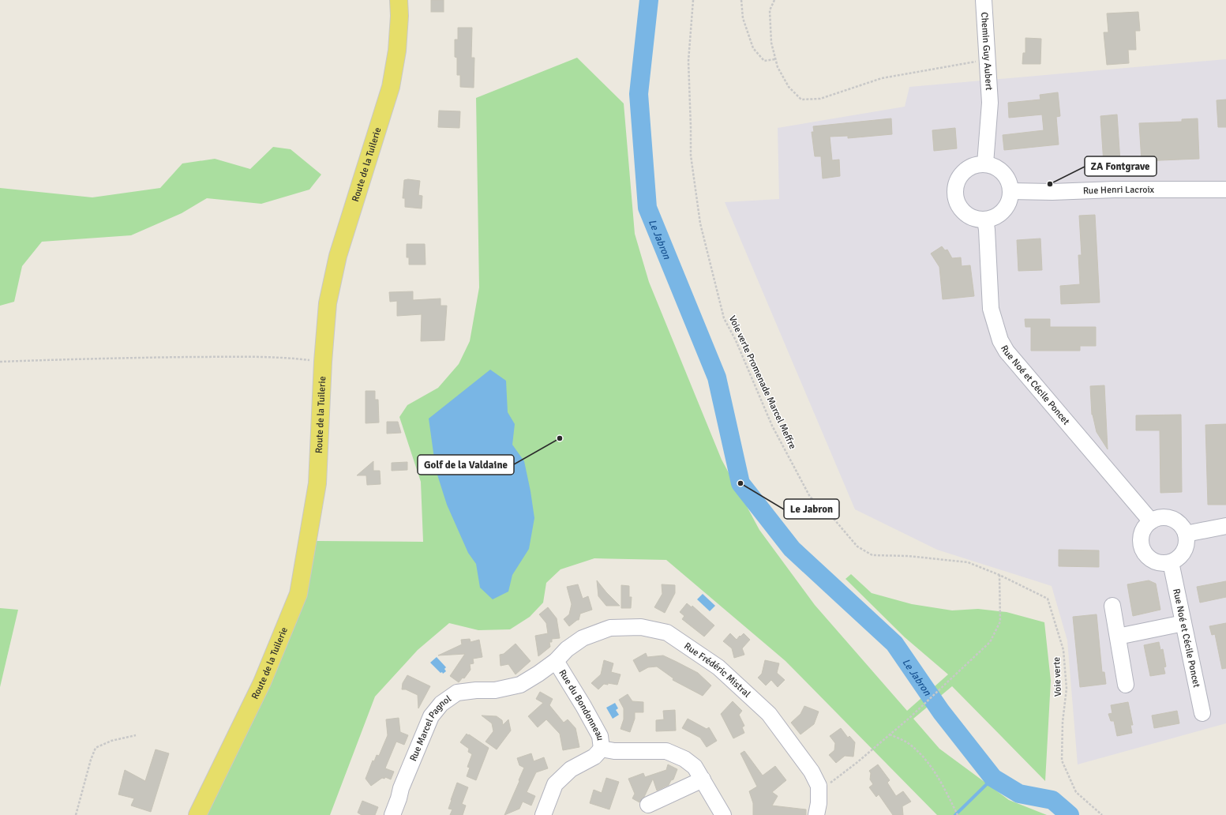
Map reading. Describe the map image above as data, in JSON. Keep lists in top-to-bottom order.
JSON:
{
  "streets": {
    "main road": ["Route de la Tuilerie"],
    "street": [
      "Chemin Guy Aubert",
      "Rue Henri Lacroix",
      "Rue Noé et Cécile Poncet",
      "Rue Frédéric Mistral",
      "Rue du Bondonneau",
      "Rue Marcel Pagnol"
    ],
    "path": ["Voie verte Promenade Marcel Meffre", "Voie verte"]
  },
  "crossings": [
    ["Chemin Guy Aubert", "Rue Henri Lacroix"],
    ["Chemin Guy Aubert", "Rue Noé et Cécile Poncet"],
    ["Rue Henri Lacroix", "Rue Noé et Cécile Poncet"],
    ["Voie verte Promenade Marcel Meffre", "Voie verte"],
    ["Rue Frédéric Mistral", "Rue du Bondonneau"],
    ["Rue Frédéric Mistral", "Rue Marcel Pagnol"],
    ["Rue du Bondonneau", "Rue Marcel Pagnol"]
  ],
  "water": ["Le Jabron"],
  "places": ["ZA Fontgrave", "Golf de la Valdaine", "Le Jabron"]
}
